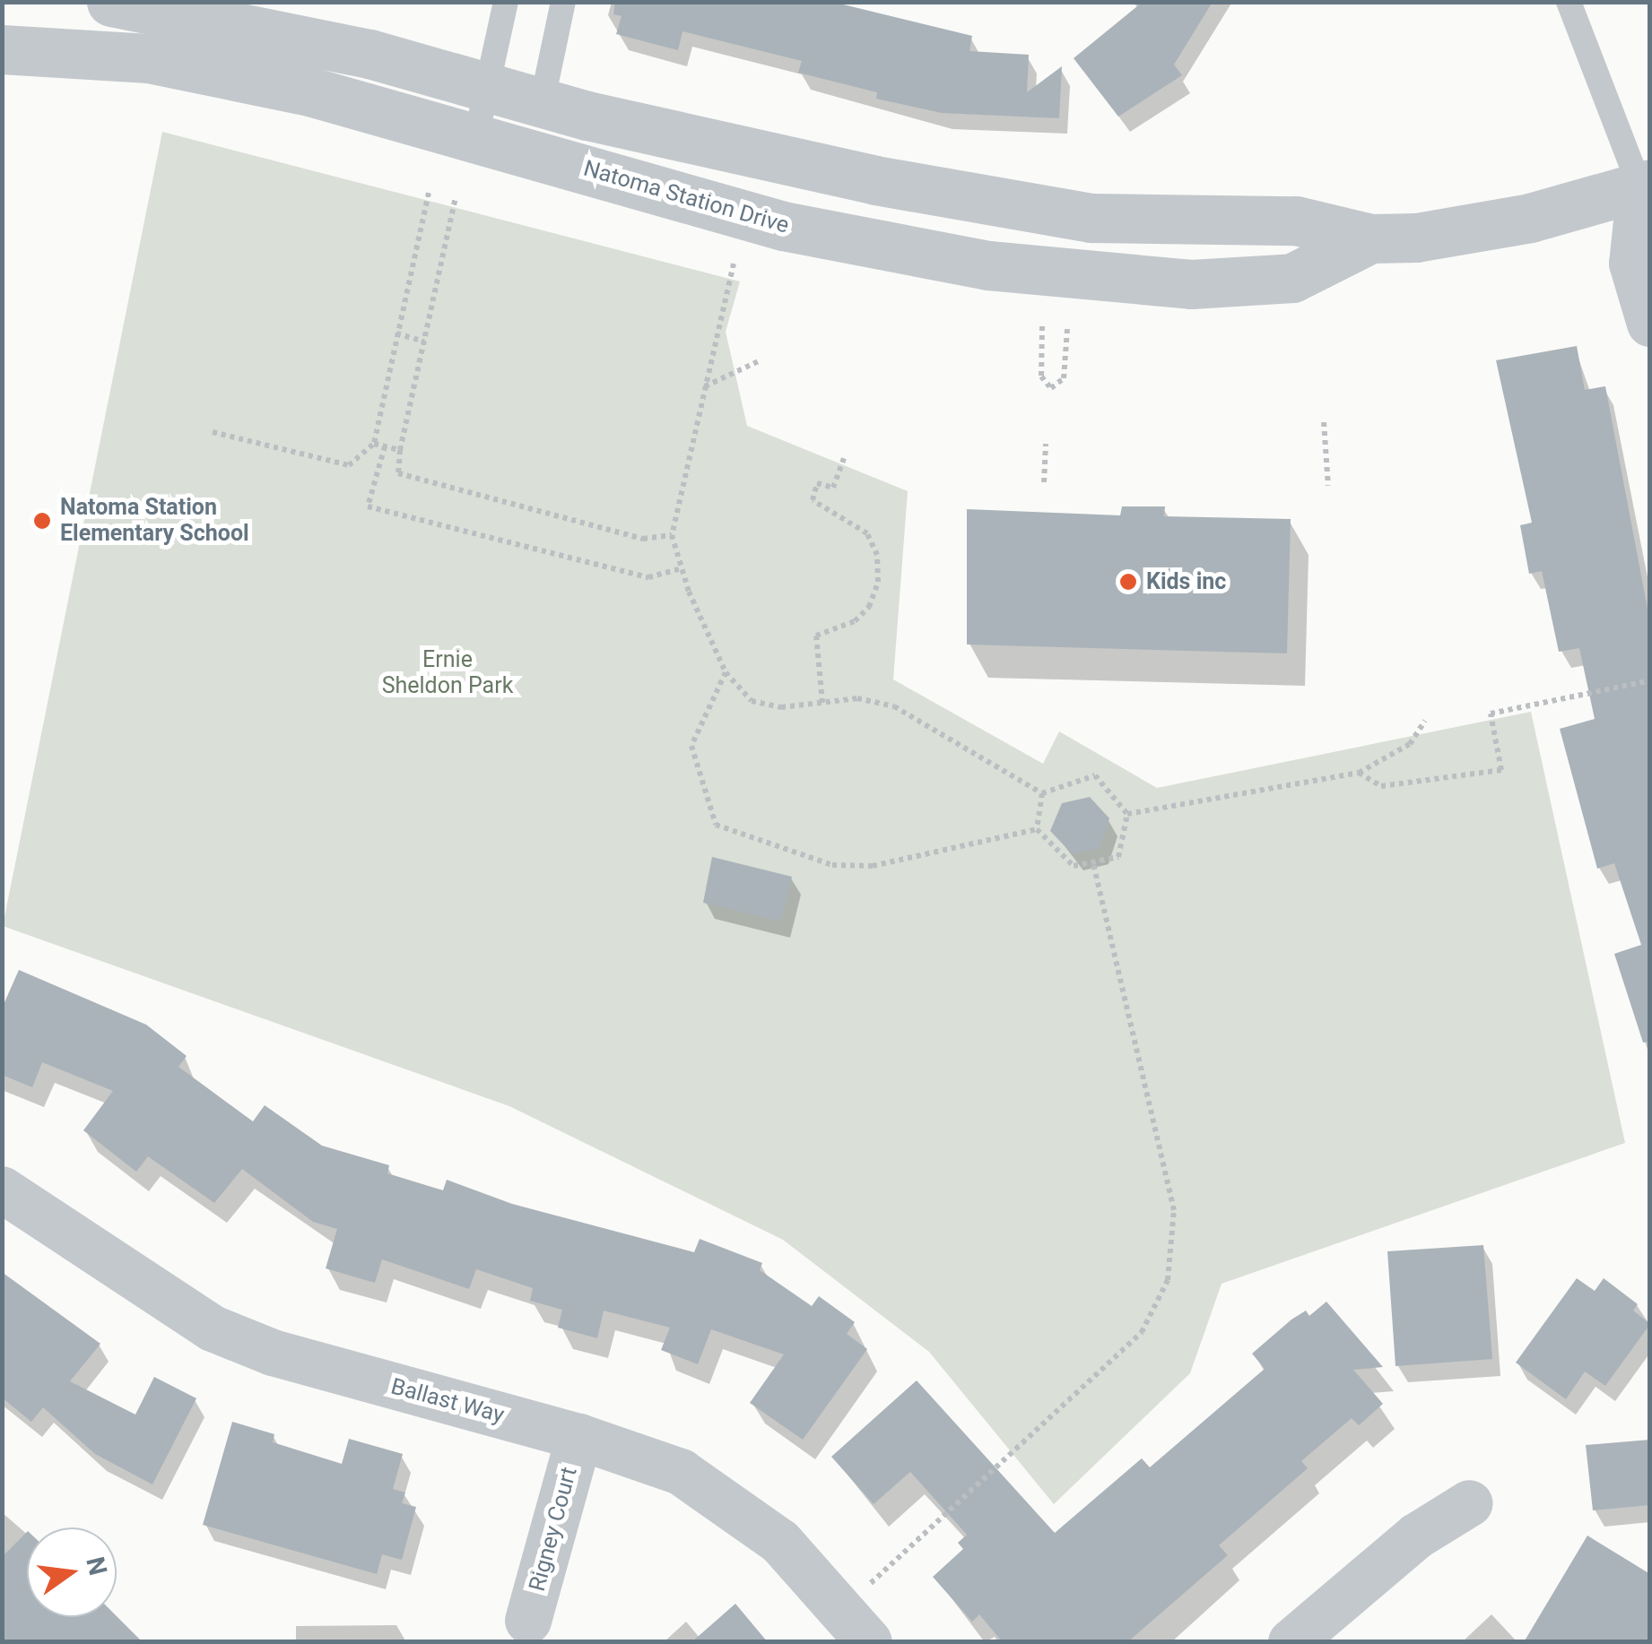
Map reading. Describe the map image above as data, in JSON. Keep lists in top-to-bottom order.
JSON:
{
  "streets": {
    "street": ["Natoma Station Drive", "Ballast Way", "Rigney Court"]
  },
  "crossings": [
    ["Ballast Way", "Rigney Court"]
  ],
  "parks": ["Ernie Sheldon Park"],
  "places": ["Natoma Station Elementary School", "Kids inc"],
  "north": "right"
}
